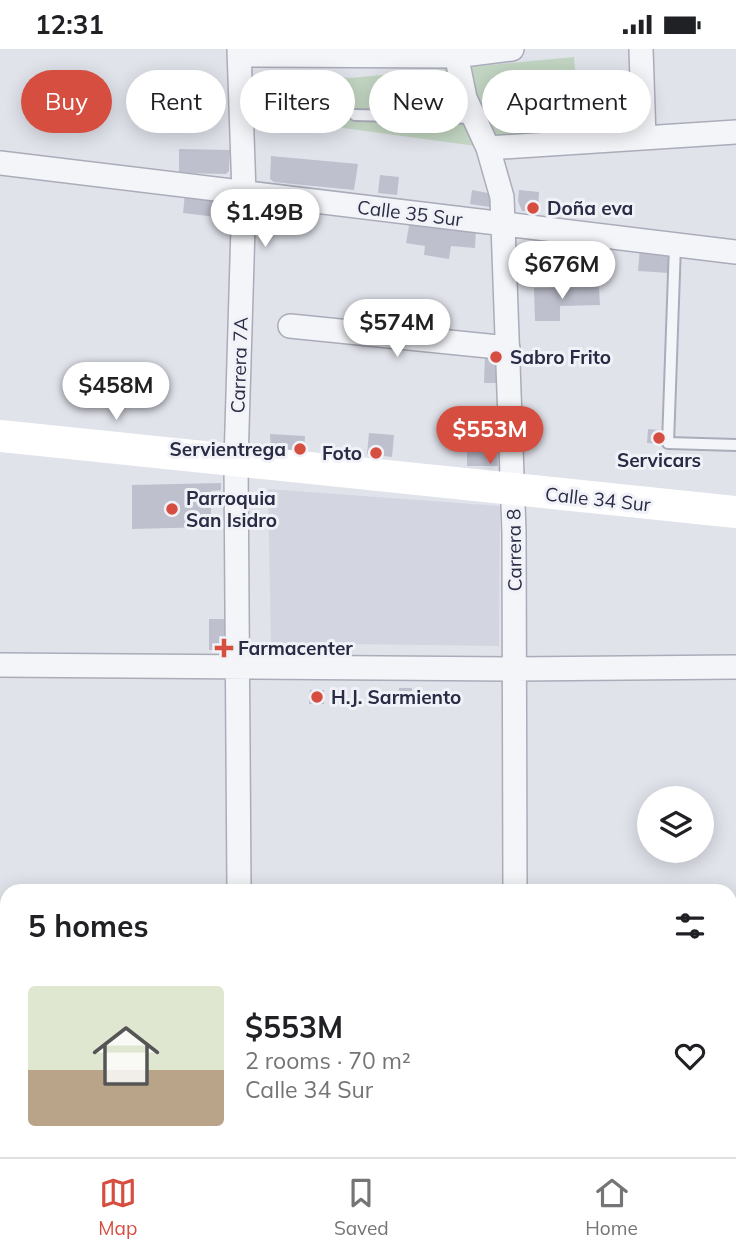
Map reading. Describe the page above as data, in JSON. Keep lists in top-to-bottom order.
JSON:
{
  "streets": {
    "main road": ["Calle 34 Sur"],
    "street": ["Calle 35 Sur", "Carrera 7A", "Carrera 8"]
  },
  "crossings": [
    ["Calle 35 Sur", "Carrera 7A"],
    ["Calle 35 Sur", "Carrera 8"],
    ["Carrera 7A", "Calle 34 Sur"],
    ["Calle 34 Sur", "Carrera 8"]
  ],
  "places": {
    "other": [
      "Doña eva",
      "Sabro Frito",
      "Servicars",
      "Servientrega",
      "Foto",
      "Parroquia San Isidro",
      "H.J. Sarmiento"
    ],
    "health": ["Farmacenter"]
  },
  "page": {
    "status": "12:31",
    "chip": [
      "Buy",
      "Rent",
      "Filters",
      "New",
      "Apartment"
    ],
    "price": [
      "$1.49B",
      "$676M",
      "$574M",
      "$458M",
      "$553M"
    ],
    "heading": "5 homes",
    "list": [
      {
        "name": "$553M",
        "note": "2 rooms · 70 m² · Calle 34 Sur"
      }
    ],
    "tabs": ["Map", "Saved", "Home"]
  }
}
